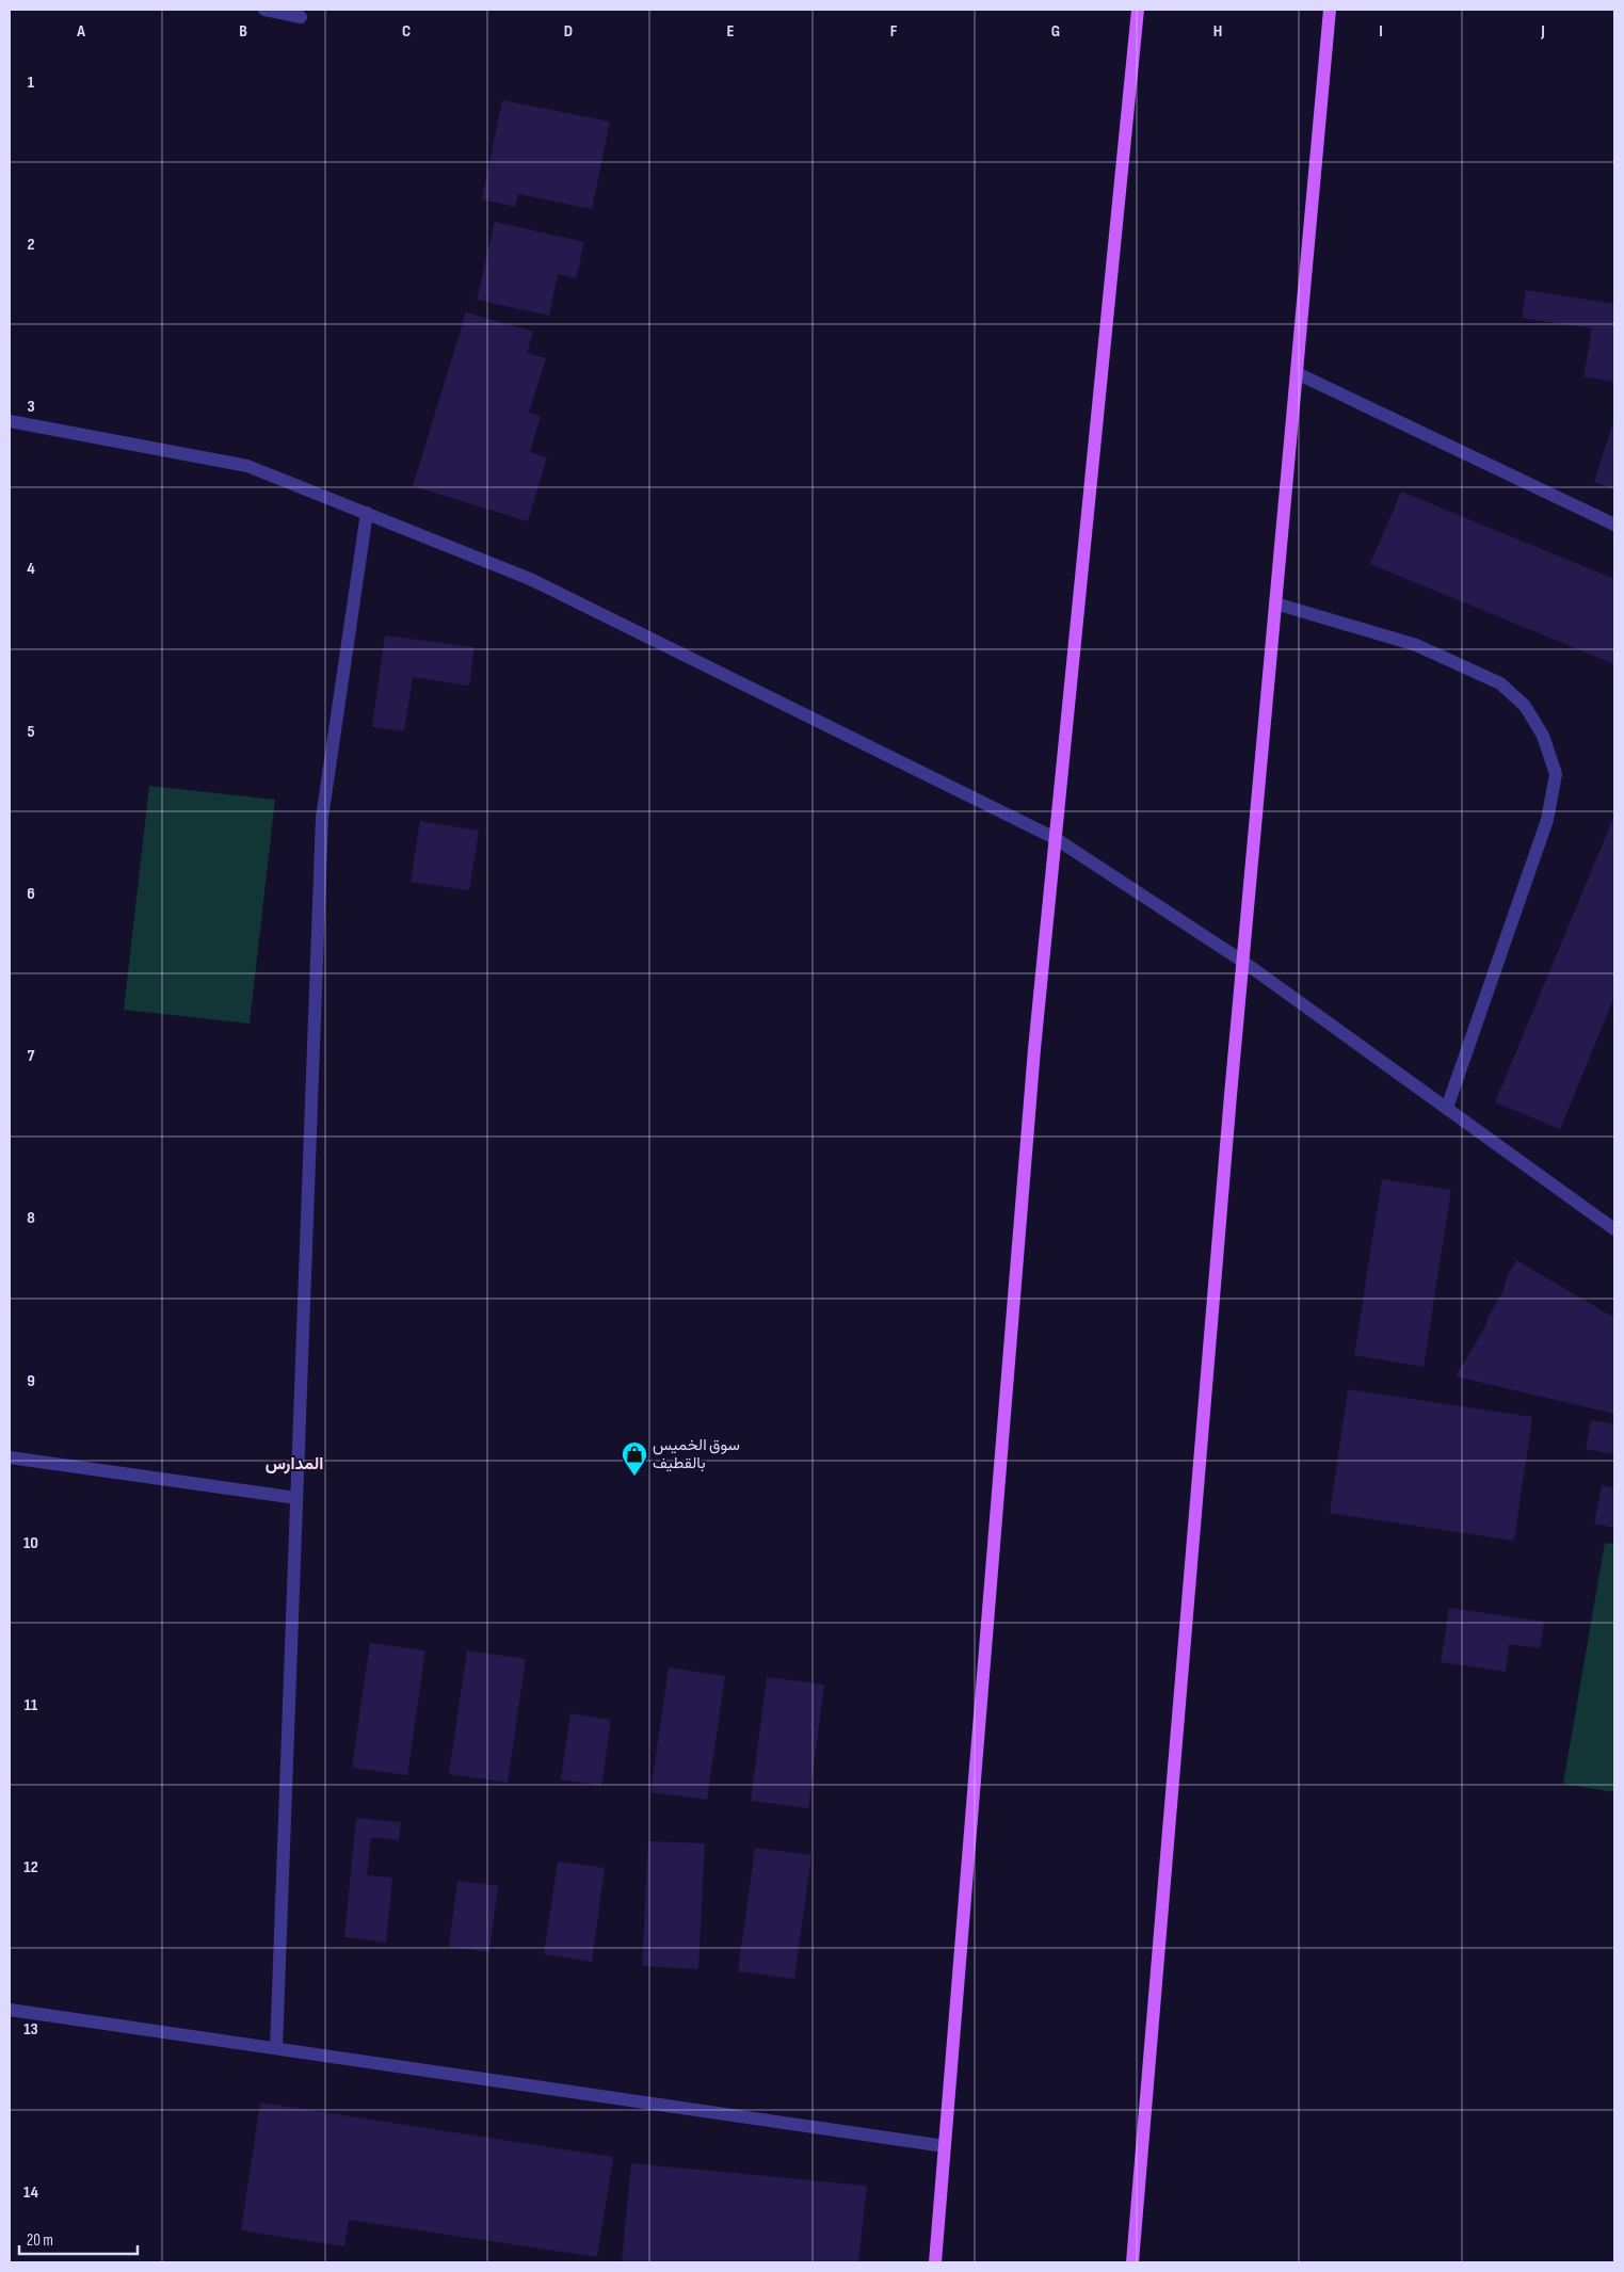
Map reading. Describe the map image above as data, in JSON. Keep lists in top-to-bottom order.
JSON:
{
  "districts": ["المدارس"],
  "places": {
    "shop": ["سوق الخميس بالقطيف"]
  },
  "scale_bar": "20 m",
  "grid": {
    "columns": [
      "A",
      "B",
      "C",
      "D",
      "E",
      "F",
      "G",
      "H",
      "I",
      "J"
    ],
    "rows": [
      "1",
      "2",
      "3",
      "4",
      "5",
      "6",
      "7",
      "8",
      "9",
      "10",
      "11",
      "12",
      "13",
      "14"
    ]
  }
}
